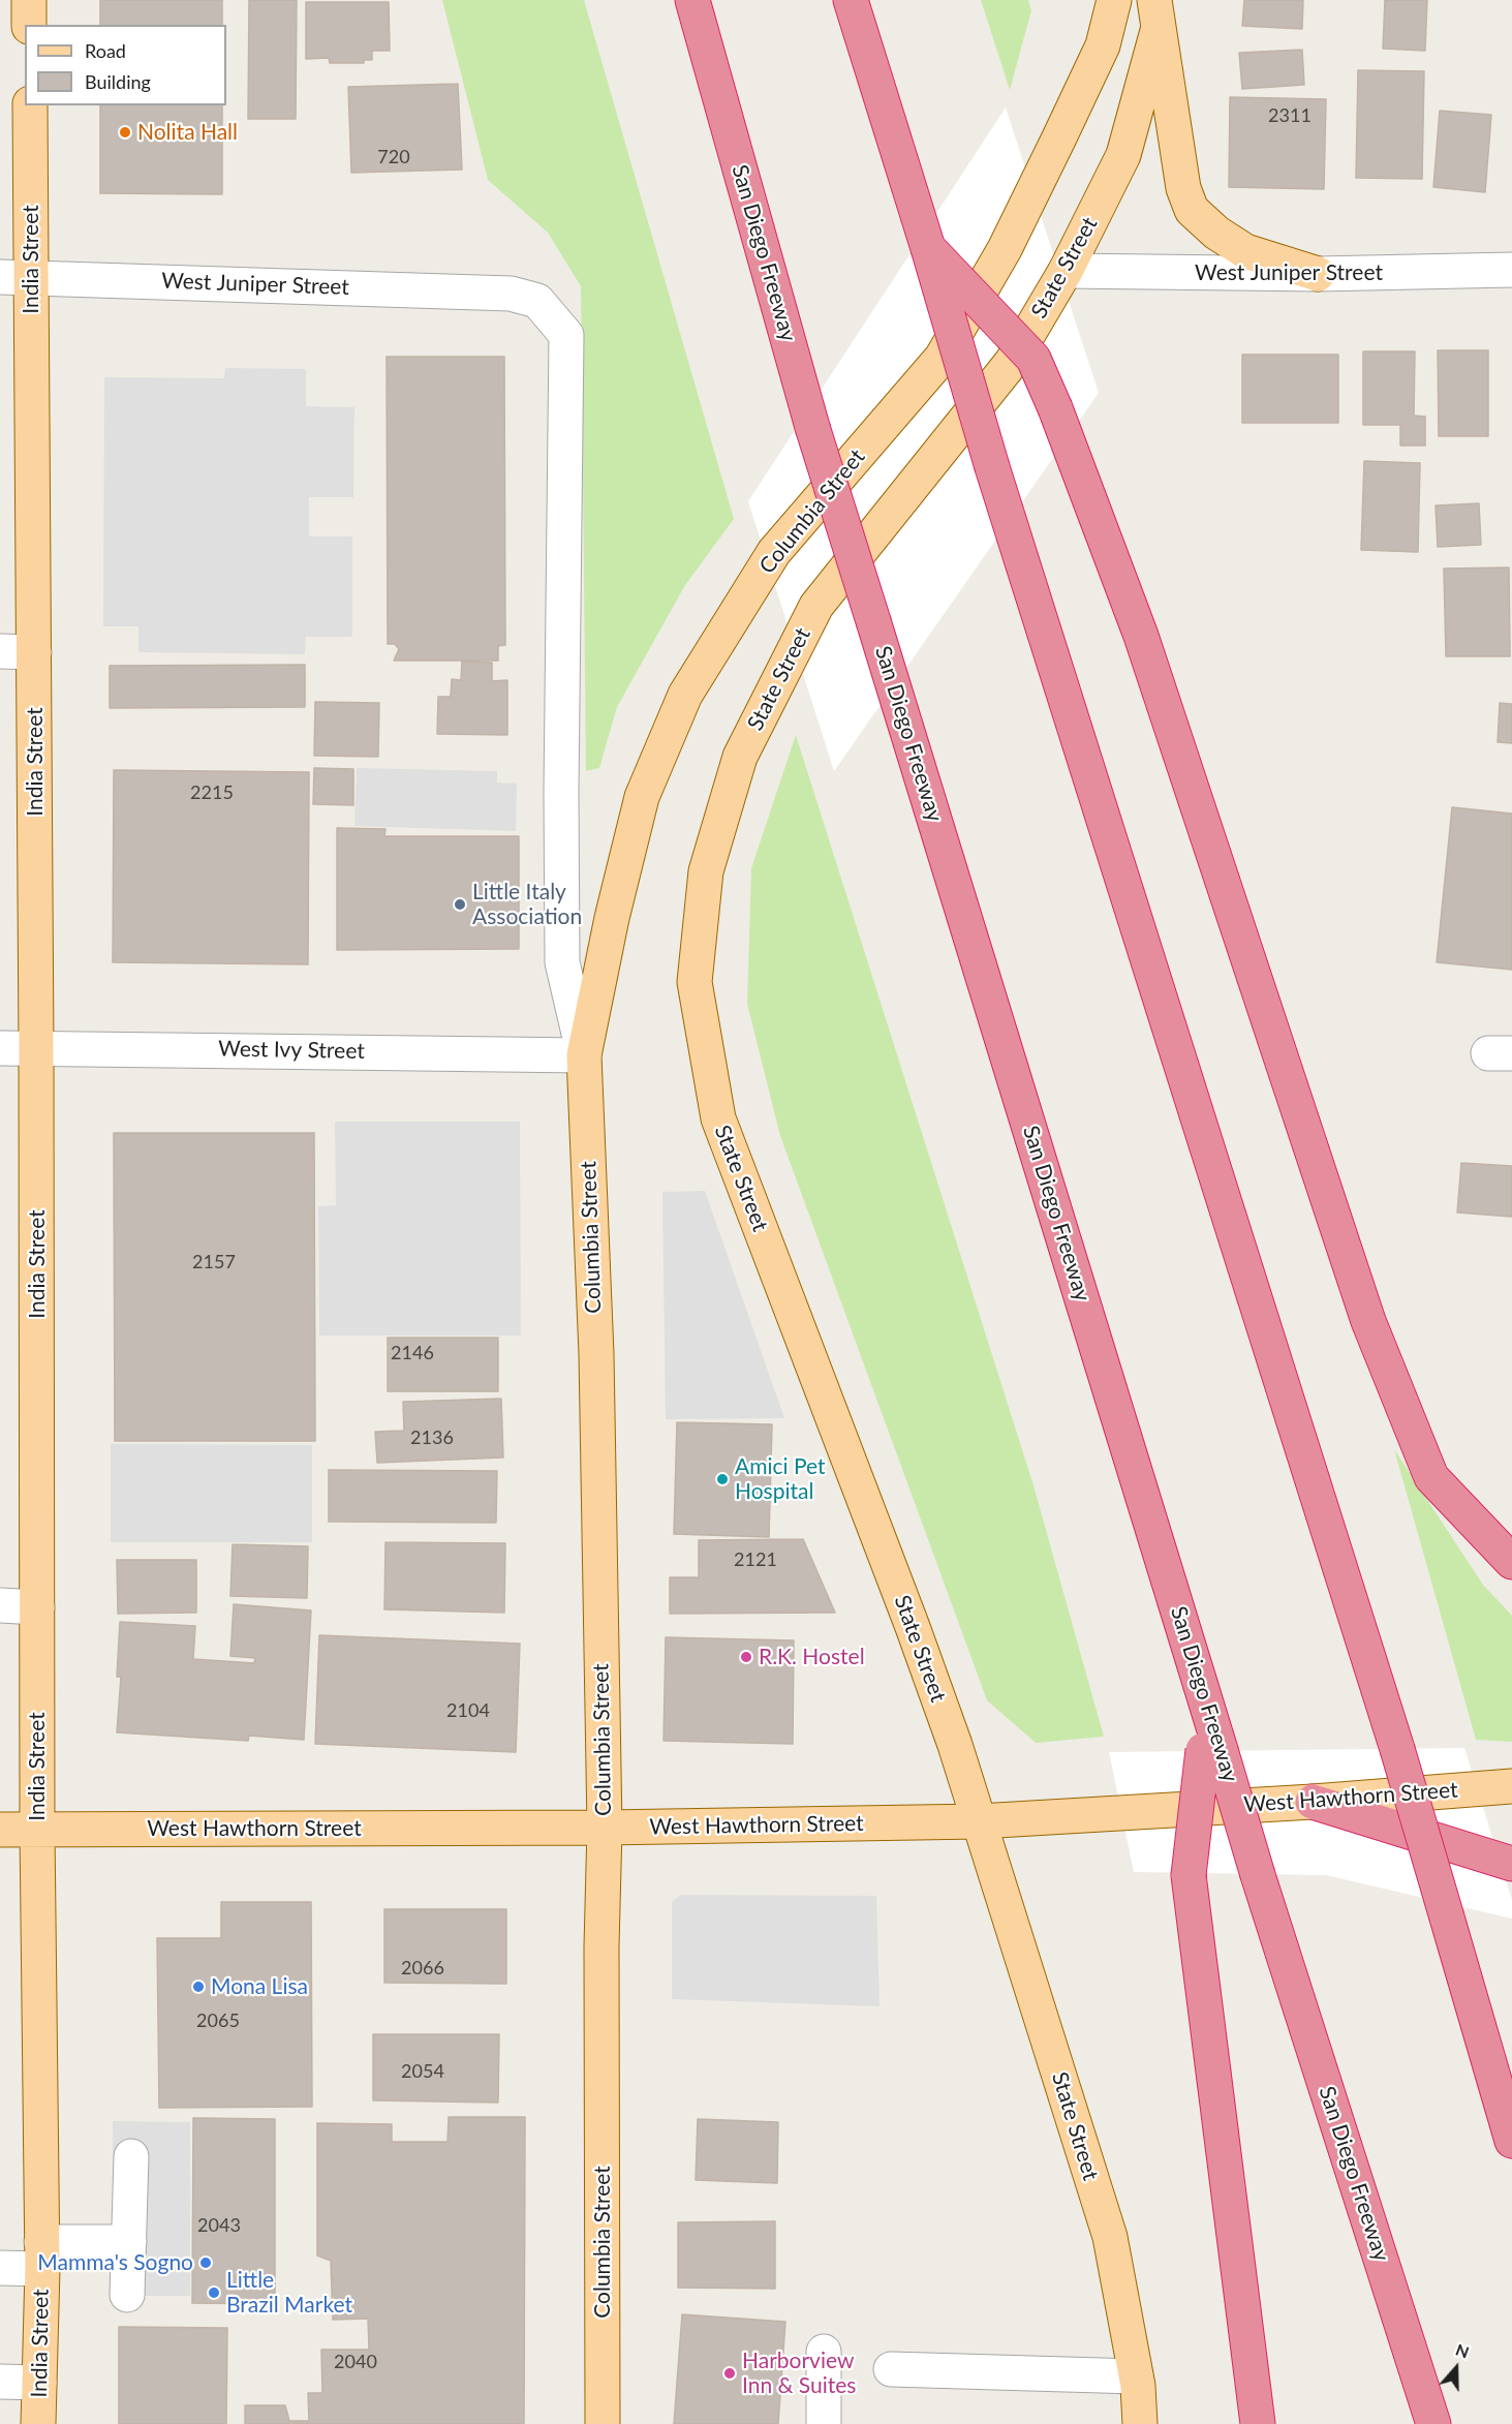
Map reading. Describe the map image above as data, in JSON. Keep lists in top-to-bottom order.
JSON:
{
  "streets": {
    "highway": ["San Diego Freeway"],
    "main road": [
      "India Street",
      "State Street",
      "Columbia Street",
      "West Hawthorn Street"
    ],
    "street": ["West Juniper Street", "West Ivy Street"]
  },
  "crossings": [
    ["India Street", "West Juniper Street"],
    ["India Street", "West Ivy Street"],
    ["India Street", "West Hawthorn Street"],
    ["State Street", "West Juniper Street"],
    ["State Street", "West Hawthorn Street"],
    ["West Juniper Street", "Columbia Street"],
    ["Columbia Street", "West Ivy Street"],
    ["Columbia Street", "West Hawthorn Street"]
  ],
  "places": [
    "Nolita Hall",
    "Little Italy Association",
    "Amici Pet Hospital",
    "R.K. Hostel",
    "Mona Lisa",
    "Mamma's Sogno",
    "Little Brazil Market",
    "Harborview Inn & Suites"
  ],
  "house_numbers": [
    "2311",
    "720",
    "2215",
    "2157",
    "2146",
    "2136",
    "2121",
    "2104",
    "2066",
    "2065",
    "2054",
    "2043",
    "2040"
  ],
  "legend": ["Road", "Building"],
  "north": "top"
}
